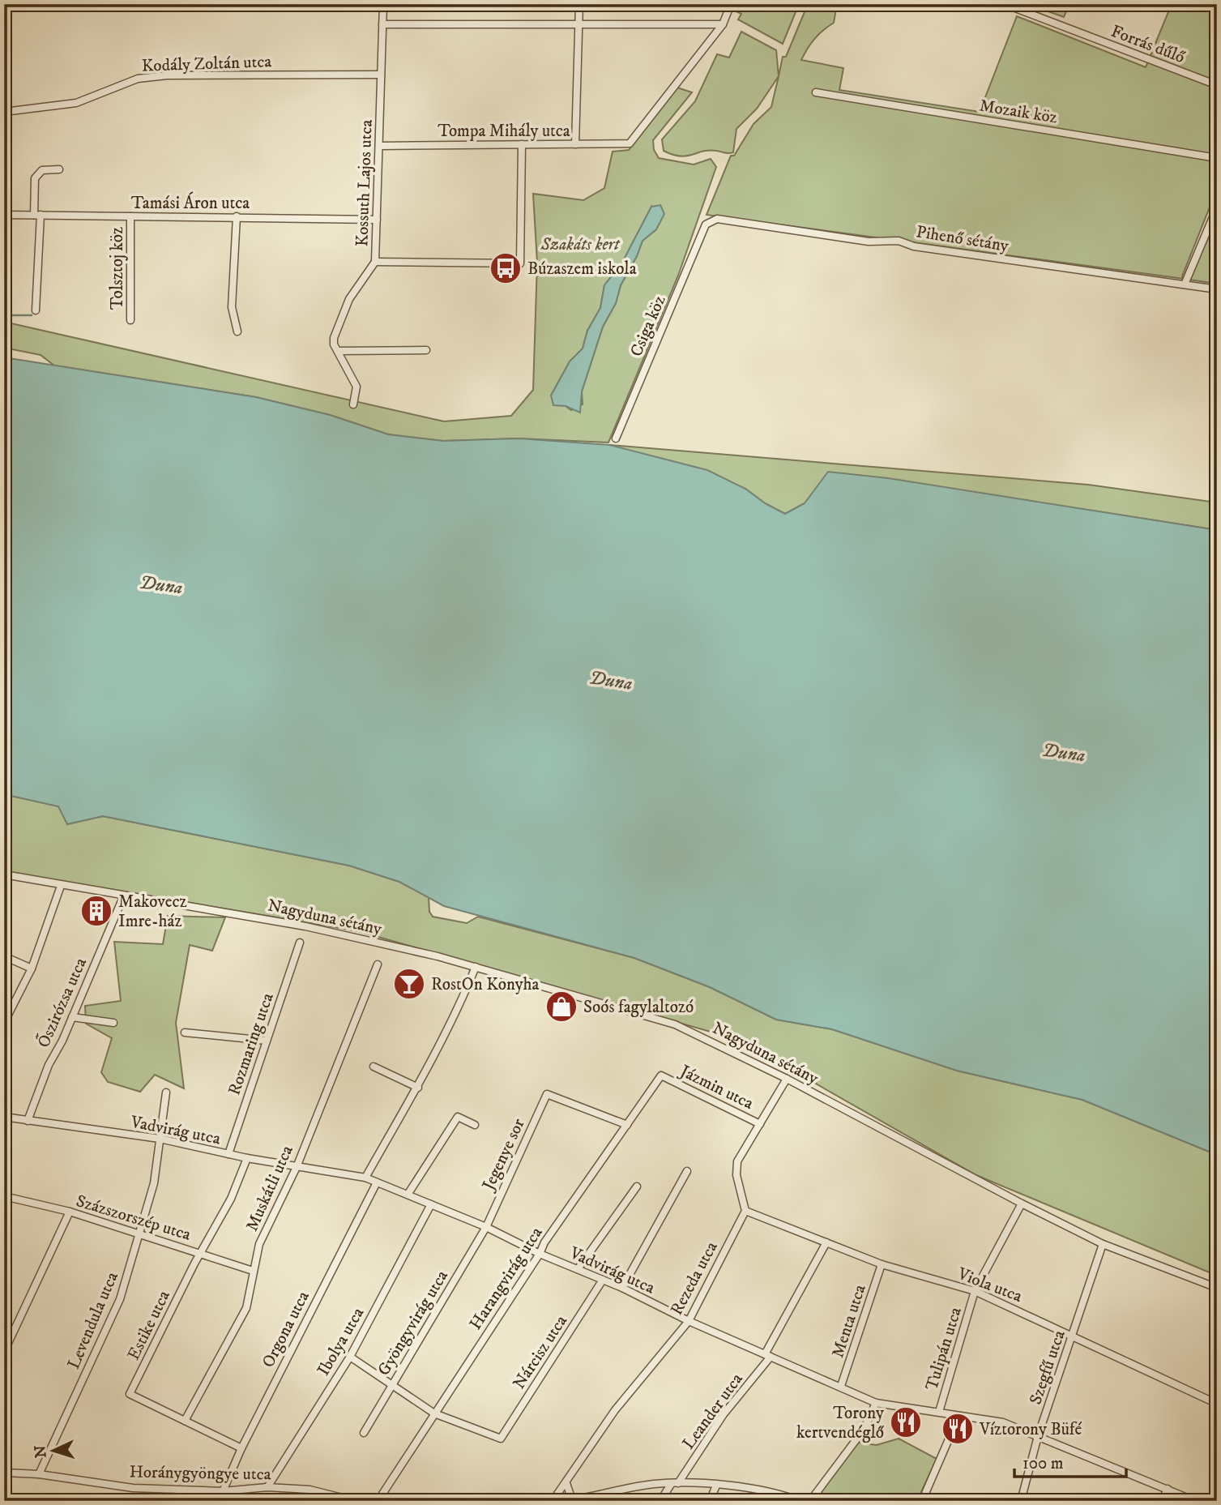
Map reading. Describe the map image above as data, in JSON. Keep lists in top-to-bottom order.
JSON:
{
  "streets": {
    "street": [
      "Forrás dűlő",
      "Kodály Zoltán utca",
      "Mozaik köz",
      "Tompa Mihály utca",
      "Kossuth Lajos utca",
      "Tamási Áron utca",
      "Pihenő sétány",
      "Tolsztoj köz",
      "Csiga köz",
      "Nagyduna sétány",
      "Őszirózsa utca",
      "Rozmaring utca",
      "Jázmin utca",
      "Vadvirág utca",
      "Jegenye sor",
      "Muskátli utca",
      "Százszorszép utca",
      "Harangvirág utca",
      "Rezeda utca",
      "Viola utca",
      "Levendula utca",
      "Menta utca",
      "Gyöngyvirág utca",
      "Estike utca",
      "Orgona utca",
      "Ibolya utca",
      "Tulipán utca",
      "Nárcisz utca",
      "Szegfű utca",
      "Leander utca",
      "Horánygyöngye utca"
    ]
  },
  "crossings": [
    ["Kodály Zoltán utca", "Kossuth Lajos utca"],
    ["Tompa Mihály utca", "Kossuth Lajos utca"],
    ["Kossuth Lajos utca", "Tamási Áron utca"],
    ["Tamási Áron utca", "Tolsztoj köz"],
    ["Pihenő sétány", "Csiga köz"],
    ["Nagyduna sétány", "Őszirózsa utca"],
    ["Nagyduna sétány", "Tulipán utca"],
    ["Nagyduna sétány", "Szegfű utca"],
    ["Őszirózsa utca", "Vadvirág utca"],
    ["Rozmaring utca", "Vadvirág utca"],
    ["Jázmin utca", "Harangvirág utca"],
    ["Vadvirág utca", "Jegenye sor"],
    ["Vadvirág utca", "Muskátli utca"],
    ["Vadvirág utca", "Harangvirág utca"],
    ["Vadvirág utca", "Rezeda utca"],
    ["Vadvirág utca", "Levendula utca"],
    ["Vadvirág utca", "Menta utca"],
    ["Vadvirág utca", "Gyöngyvirág utca"],
    ["Vadvirág utca", "Estike utca"],
    ["Vadvirág utca", "Orgona utca"],
    ["Vadvirág utca", "Ibolya utca"],
    ["Vadvirág utca", "Tulipán utca"],
    ["Vadvirág utca", "Nárcisz utca"],
    ["Vadvirág utca", "Szegfű utca"],
    ["Vadvirág utca", "Leander utca"],
    ["Jegenye sor", "Harangvirág utca"],
    ["Jegenye sor", "Gyöngyvirág utca"],
    ["Muskátli utca", "Százszorszép utca"],
    ["Muskátli utca", "Estike utca"],
    ["Százszorszép utca", "Levendula utca"],
    ["Százszorszép utca", "Estike utca"],
    ["Harangvirág utca", "Nárcisz utca"],
    ["Harangvirág utca", "Horánygyöngye utca"],
    ["Rezeda utca", "Viola utca"],
    ["Viola utca", "Menta utca"],
    ["Viola utca", "Tulipán utca"],
    ["Viola utca", "Szegfű utca"],
    ["Viola utca", "Leander utca"],
    ["Levendula utca", "Horánygyöngye utca"],
    ["Estike utca", "Orgona utca"],
    ["Orgona utca", "Horánygyöngye utca"],
    ["Ibolya utca", "Horánygyöngye utca"]
  ],
  "water": ["Duna"],
  "parks": ["Szakáts kert"],
  "places": {
    "bus stop": ["Búzaszem iskola"],
    "building": ["Makovecz Imre-ház"],
    "bar": ["RostOn Konyha"],
    "shop": ["Soós fagylaltozó"],
    "restaurant": ["Torony kertvendéglő", "Víztorony Büfé"]
  },
  "scale_bar": "100 m",
  "north": "left"
}
